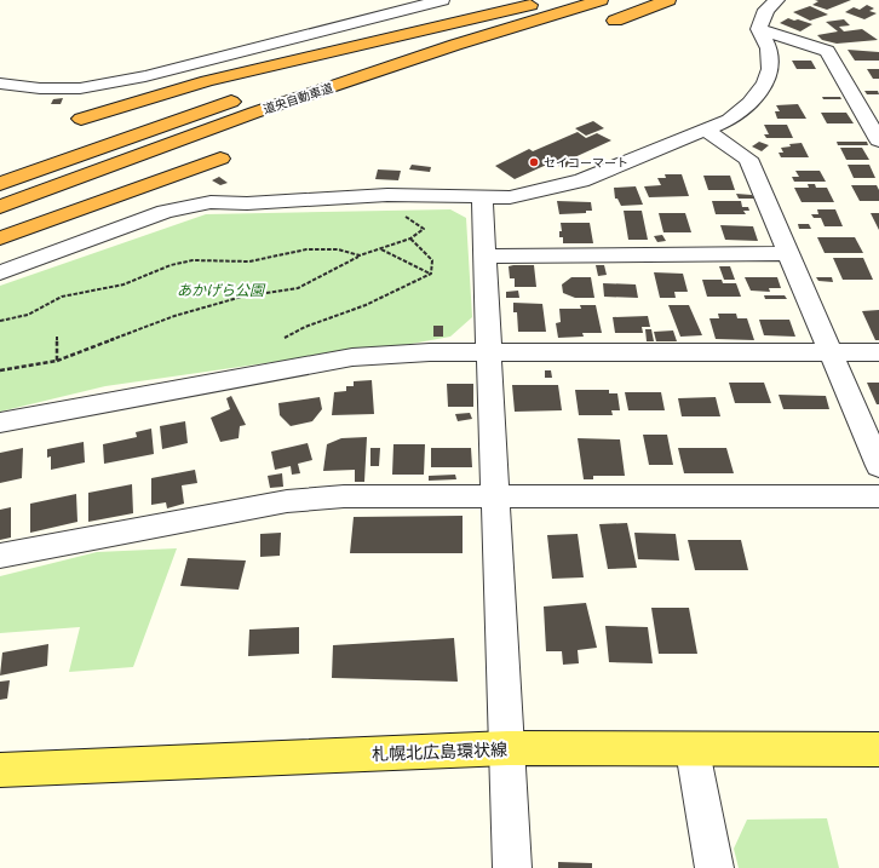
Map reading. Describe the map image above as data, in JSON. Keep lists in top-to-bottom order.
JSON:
{
  "streets": {
    "highway": ["道央自動車道"],
    "main road": ["札幌北広島環状線"]
  },
  "parks": ["あかげら公園"],
  "places": ["セイコーマート"]
}
